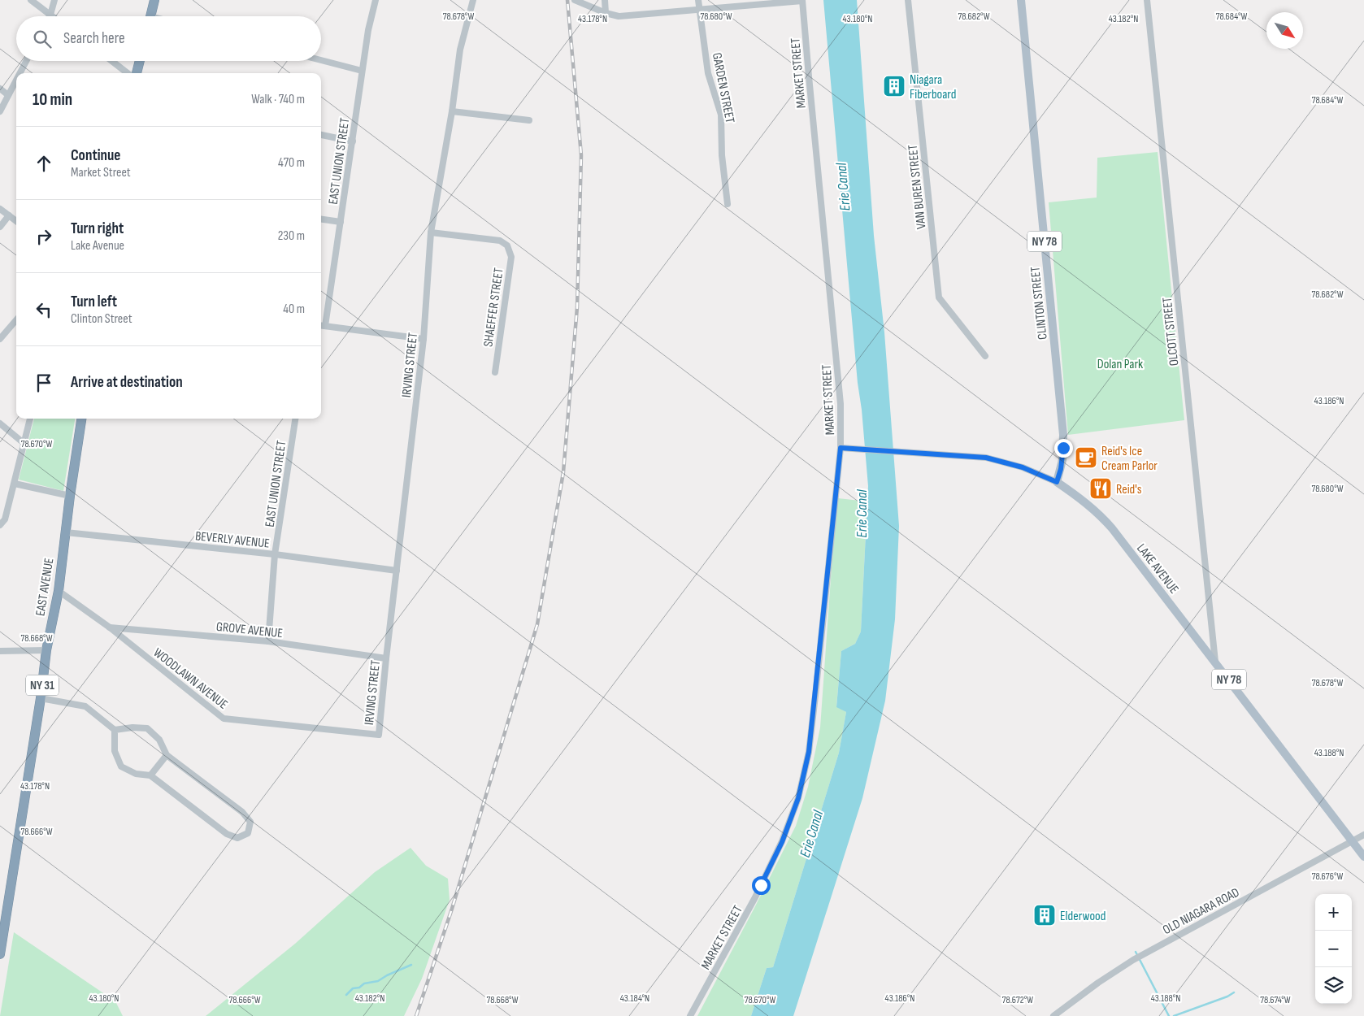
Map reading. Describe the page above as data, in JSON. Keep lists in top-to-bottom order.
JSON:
{
  "streets": {
    "highway": ["EAST AVENUE", "NY 31"],
    "main road": ["NY 78", "CLINTON STREET", "LAKE AVENUE"],
    "street": [
      "MARKET STREET",
      "GARDEN STREET",
      "EAST UNION STREET",
      "VAN BUREN STREET",
      "SHAEFFER STREET",
      "OLCOTT STREET",
      "IRVING STREET",
      "BEVERLY AVENUE",
      "GROVE AVENUE",
      "WOODLAWN AVENUE",
      "OLD NIAGARA ROAD"
    ]
  },
  "crossings": [
    ["MARKET STREET", "LAKE AVENUE"],
    ["EAST UNION STREET", "BEVERLY AVENUE"],
    ["EAST UNION STREET", "GROVE AVENUE"],
    ["CLINTON STREET", "LAKE AVENUE"],
    ["SHAEFFER STREET", "IRVING STREET"],
    ["OLCOTT STREET", "LAKE AVENUE"],
    ["IRVING STREET", "BEVERLY AVENUE"],
    ["IRVING STREET", "GROVE AVENUE"],
    ["IRVING STREET", "WOODLAWN AVENUE"],
    ["BEVERLY AVENUE", "EAST AVENUE"],
    ["LAKE AVENUE", "OLD NIAGARA ROAD"],
    ["EAST AVENUE", "WOODLAWN AVENUE"],
    ["GROVE AVENUE", "WOODLAWN AVENUE"]
  ],
  "water": ["Erie Canal"],
  "parks": ["Dolan Park"],
  "places": {
    "building": ["Niagara Fiberboard", "Elderwood"],
    "cafe": ["Reid's Ice Cream Parlor"],
    "restaurant": ["Reid's"]
  },
  "north": "bottom right",
  "page": {
    "search": "Search here",
    "heading": ["10 min", "Walk · 740 m"],
    "list": [
      ["Continue", "Market Street", "470 m"],
      ["Turn right", "Lake Avenue", "230 m"],
      ["Turn left", "Clinton Street", "40 m"],
      "Arrive at destination"
    ],
    "map_buttons": ["+", "−"]
  },
  "coordinates": [
    "78.684°W",
    "78.678°W",
    "78.682°W",
    "78.680°W",
    "43.178°N",
    "43.180°N",
    "43.182°N",
    "43.186°N",
    "78.670°W",
    "78.668°W",
    "43.188°N",
    "78.666°W",
    "78.676°W",
    "43.184°N",
    "78.672°W",
    "78.674°W"
  ]
}
